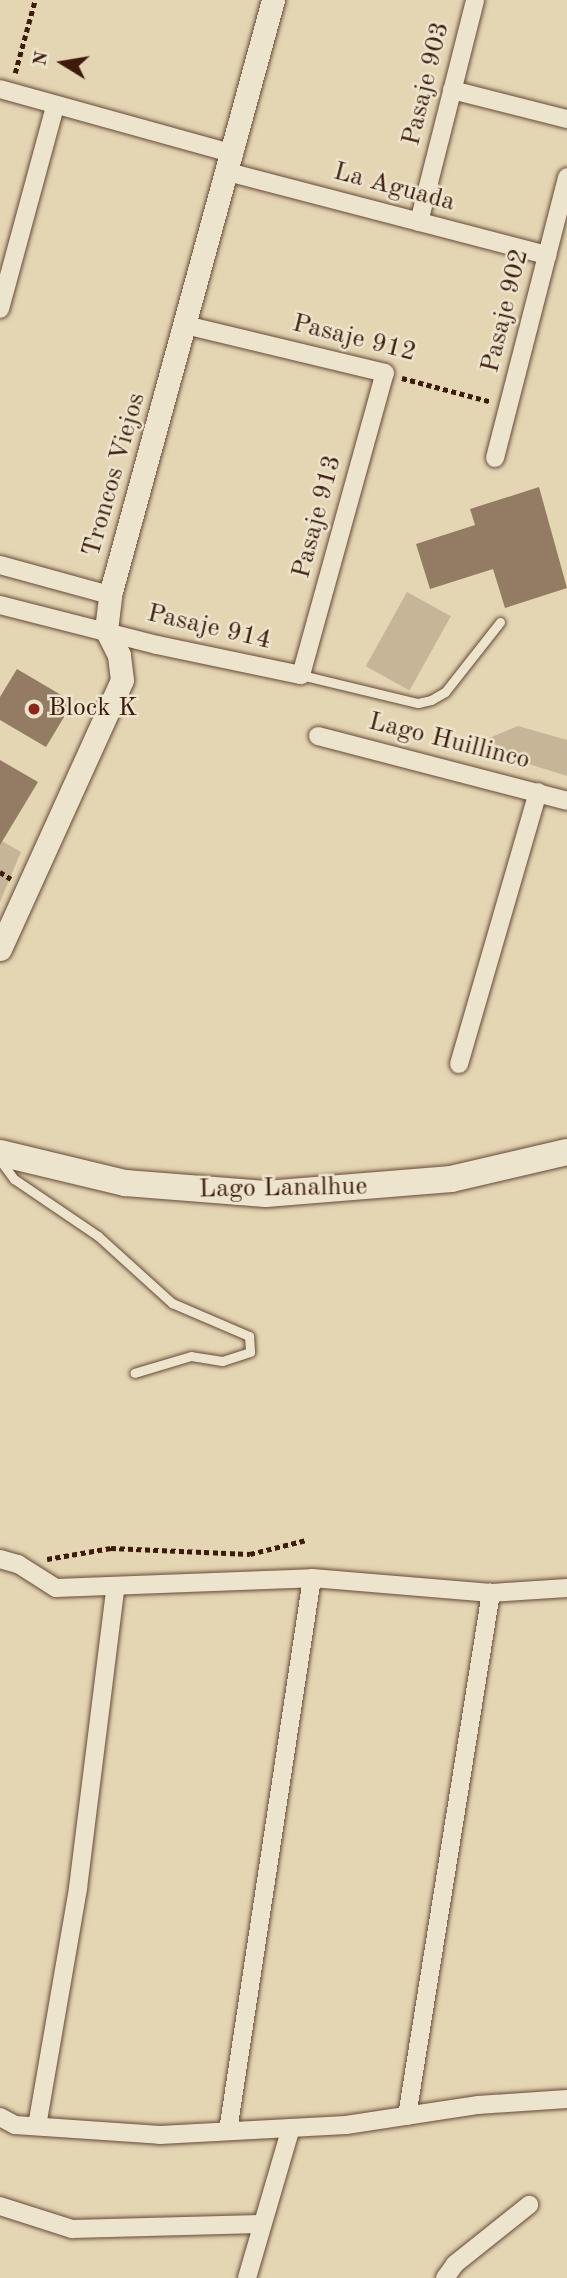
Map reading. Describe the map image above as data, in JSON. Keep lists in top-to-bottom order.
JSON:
{
  "streets": {
    "main road": ["Lago Lanalhue"],
    "street": [
      "Pasaje 903",
      "La Aguada",
      "Pasaje 902",
      "Pasaje 912",
      "Troncos Viejos",
      "Pasaje 913",
      "Pasaje 914",
      "Lago Huillinco"
    ]
  },
  "crossings": [
    ["Pasaje 903", "La Aguada"],
    ["La Aguada", "Pasaje 902"],
    ["La Aguada", "Troncos Viejos"],
    ["Pasaje 902", "Pasaje 912"],
    ["Pasaje 912", "Troncos Viejos"],
    ["Pasaje 912", "Pasaje 913"],
    ["Troncos Viejos", "Pasaje 914"],
    ["Pasaje 913", "Pasaje 914"]
  ],
  "places": ["Block K"],
  "north": "left"
}
